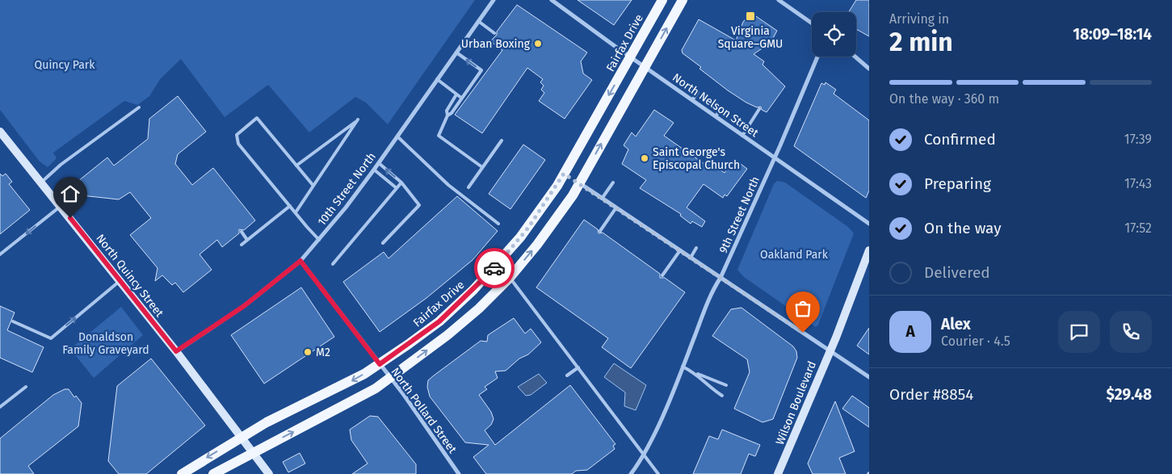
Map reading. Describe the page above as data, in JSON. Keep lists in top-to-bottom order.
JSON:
{
  "streets": {
    "main road": ["Fairfax Drive", "North Quincy Street", "Wilson Boulevard"],
    "street": [
      "North Nelson Street",
      "10th Street North",
      "9th Street North",
      "North Pollard Street"
    ]
  },
  "crossings": [
    ["Fairfax Drive", "North Nelson Street"],
    ["Fairfax Drive", "North Quincy Street"],
    ["Fairfax Drive", "North Pollard Street"],
    ["North Nelson Street", "9th Street North"],
    ["10th Street North", "North Quincy Street"],
    ["10th Street North", "North Pollard Street"]
  ],
  "parks": ["Quincy Park", "Oakland Park", "Donaldson Family Graveyard"],
  "places": {
    "transit": ["Virginia Square–GMU"],
    "other": ["Urban Boxing", "Saint George's Episcopal Church", "M2"]
  },
  "page": {
    "heading": ["2 min", "Arriving in", "18:09–18:14"],
    "panel": [
      "Alex",
      "Courier · 4.5",
      "Order #8854",
      "$29.48"
    ],
    "bar": "On the way · 360 m",
    "list": [
      ["Confirmed", "17:39"],
      ["Preparing", "17:43"],
      ["On the way", "17:52"],
      "Delivered"
    ],
    "round": "A"
  }
}
